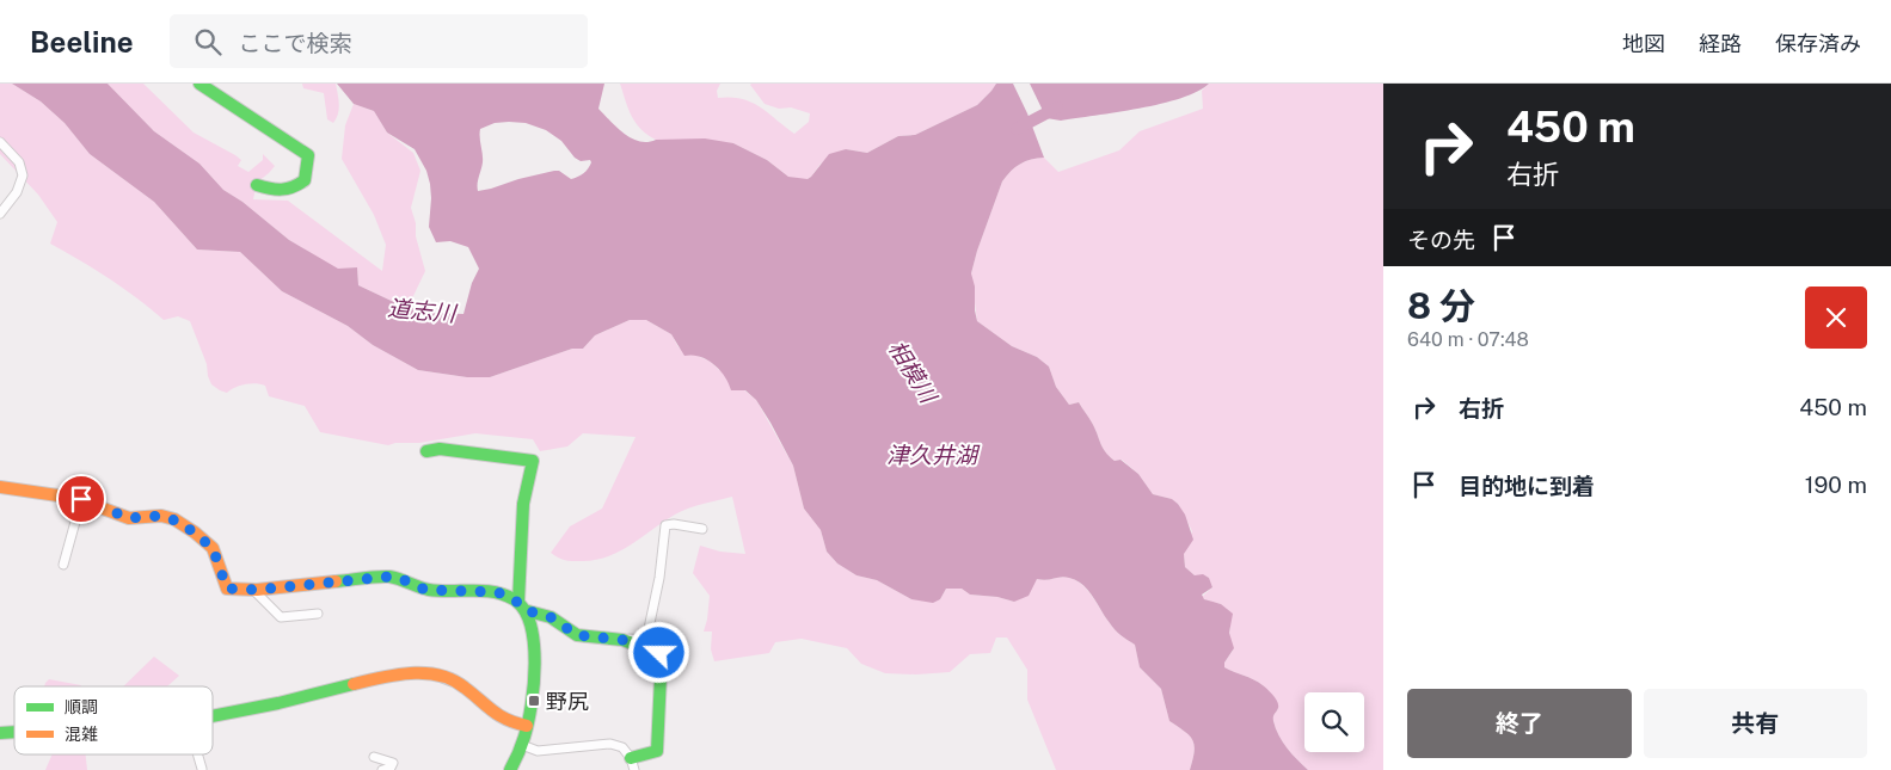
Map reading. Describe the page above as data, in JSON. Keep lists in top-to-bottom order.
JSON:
{
  "water": ["道志川", "相模川", "津久井湖"],
  "places": {
    "transit": ["野尻"]
  },
  "legend": ["順調", "混雑"],
  "page": {
    "header": "Beeline",
    "search": "ここで検索",
    "nav": ["地図", "経路", "保存済み"],
    "turn": ["450 m", "右折"],
    "then": "その先",
    "heading": ["8 分", "640 m · 07:48"],
    "list": [
      {
        "name": "右折",
        "value": "450 m"
      },
      {
        "name": "目的地に到着",
        "value": "190 m"
      }
    ],
    "buttons": ["終了", "共有"]
  }
}
